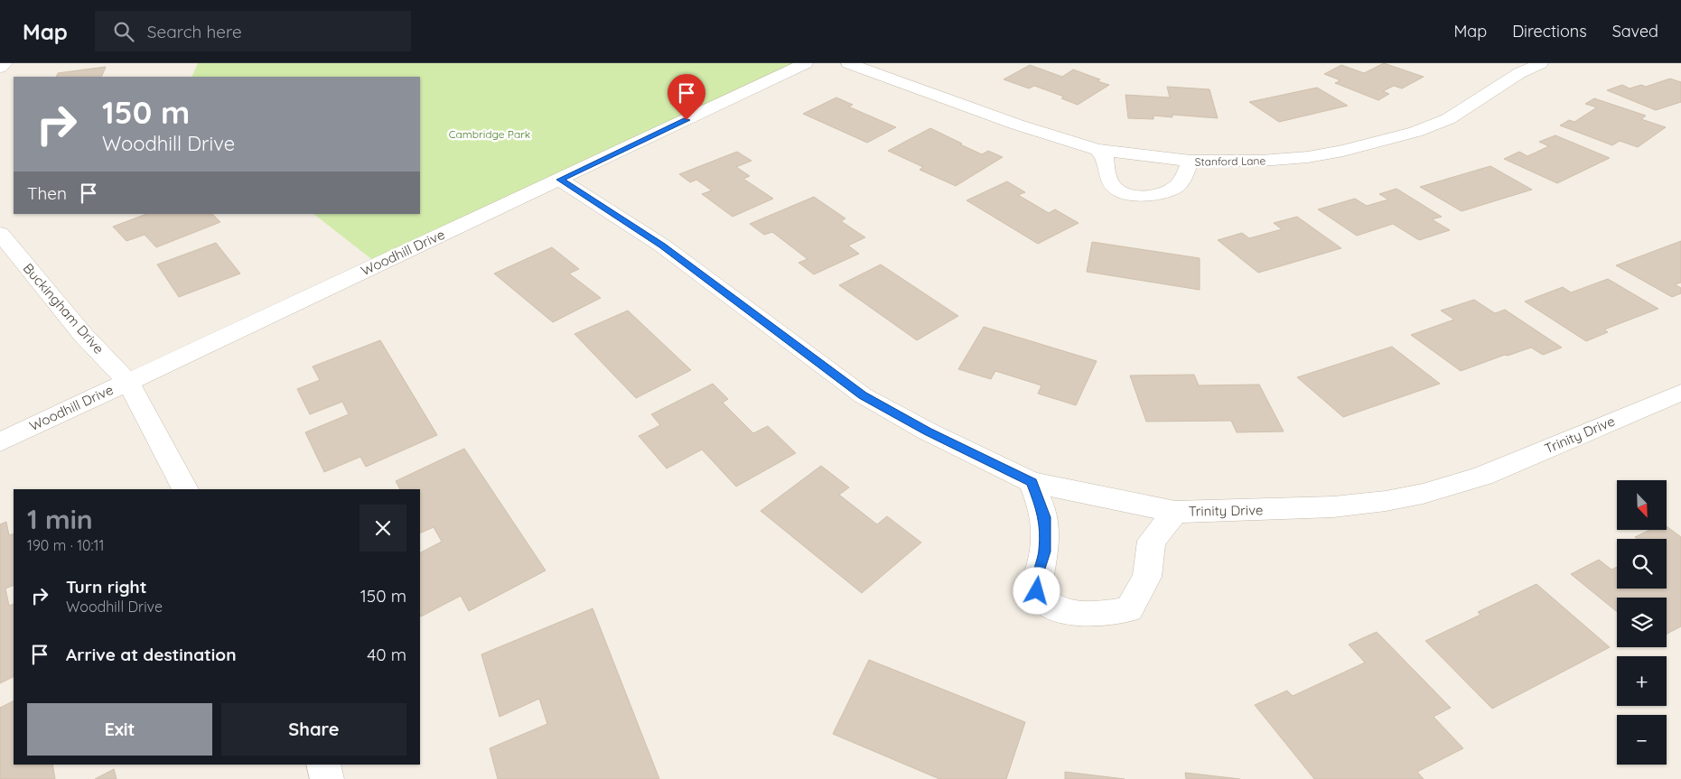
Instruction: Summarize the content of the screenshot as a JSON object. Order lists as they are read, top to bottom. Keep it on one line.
{"streets":{"street":["Stanford Lane","Woodhill Drive","Buckingham Drive","Trinity Drive"]},"crossings":[["Woodhill Drive","Buckingham Drive"]],"parks":["Cambridge Park"],"north":"bottom right","page":{"header":"Map","search":"Search here","nav":["Map","Directions","Saved"],"turn":["150 m","Woodhill Drive"],"then":"Then","map_buttons":["+","−"],"heading":["1 min","190 m · 10:11"],"list":[{"name":"Turn right","note":"Woodhill Drive","value":"150 m"},{"name":"Arrive at destination","value":"40 m"}],"buttons":["Exit","Share"]}}
